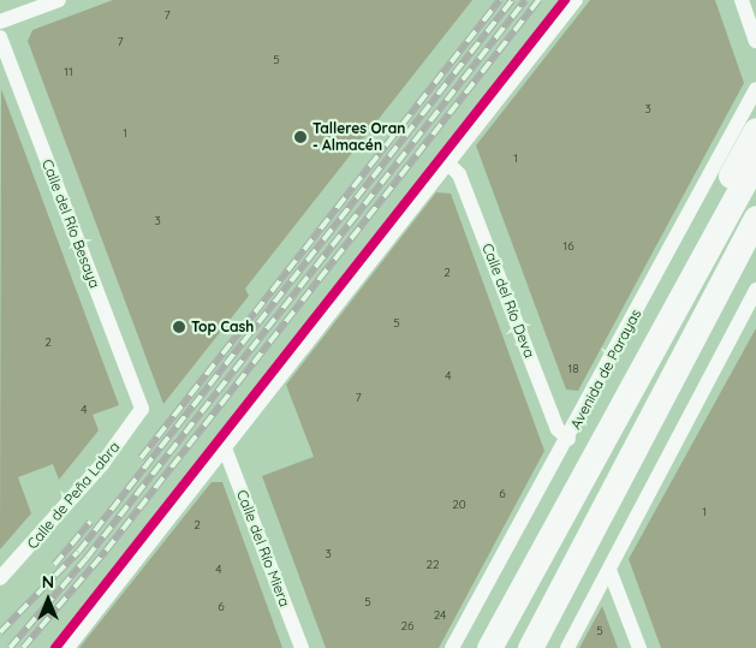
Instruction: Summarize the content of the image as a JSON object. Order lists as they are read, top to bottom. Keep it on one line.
{"streets":{"street":["Calle del Río Besaya","Calle del Río Deva","Avenida de Parayas","Calle de Peña Labra","Calle del Río Miera"]},"crossings":[["Calle del Río Besaya","Calle de Peña Labra"],["Calle del Río Deva","Avenida de Parayas"]],"places":["Talleres Oran - Almacén","Top Cash"],"house_numbers":["7","7","5","11","3","1","1","3","16","2","5","2","18","4","7","4","6","20","1","2","3","22","4","5","6","24","26","5"],"north":"top"}
